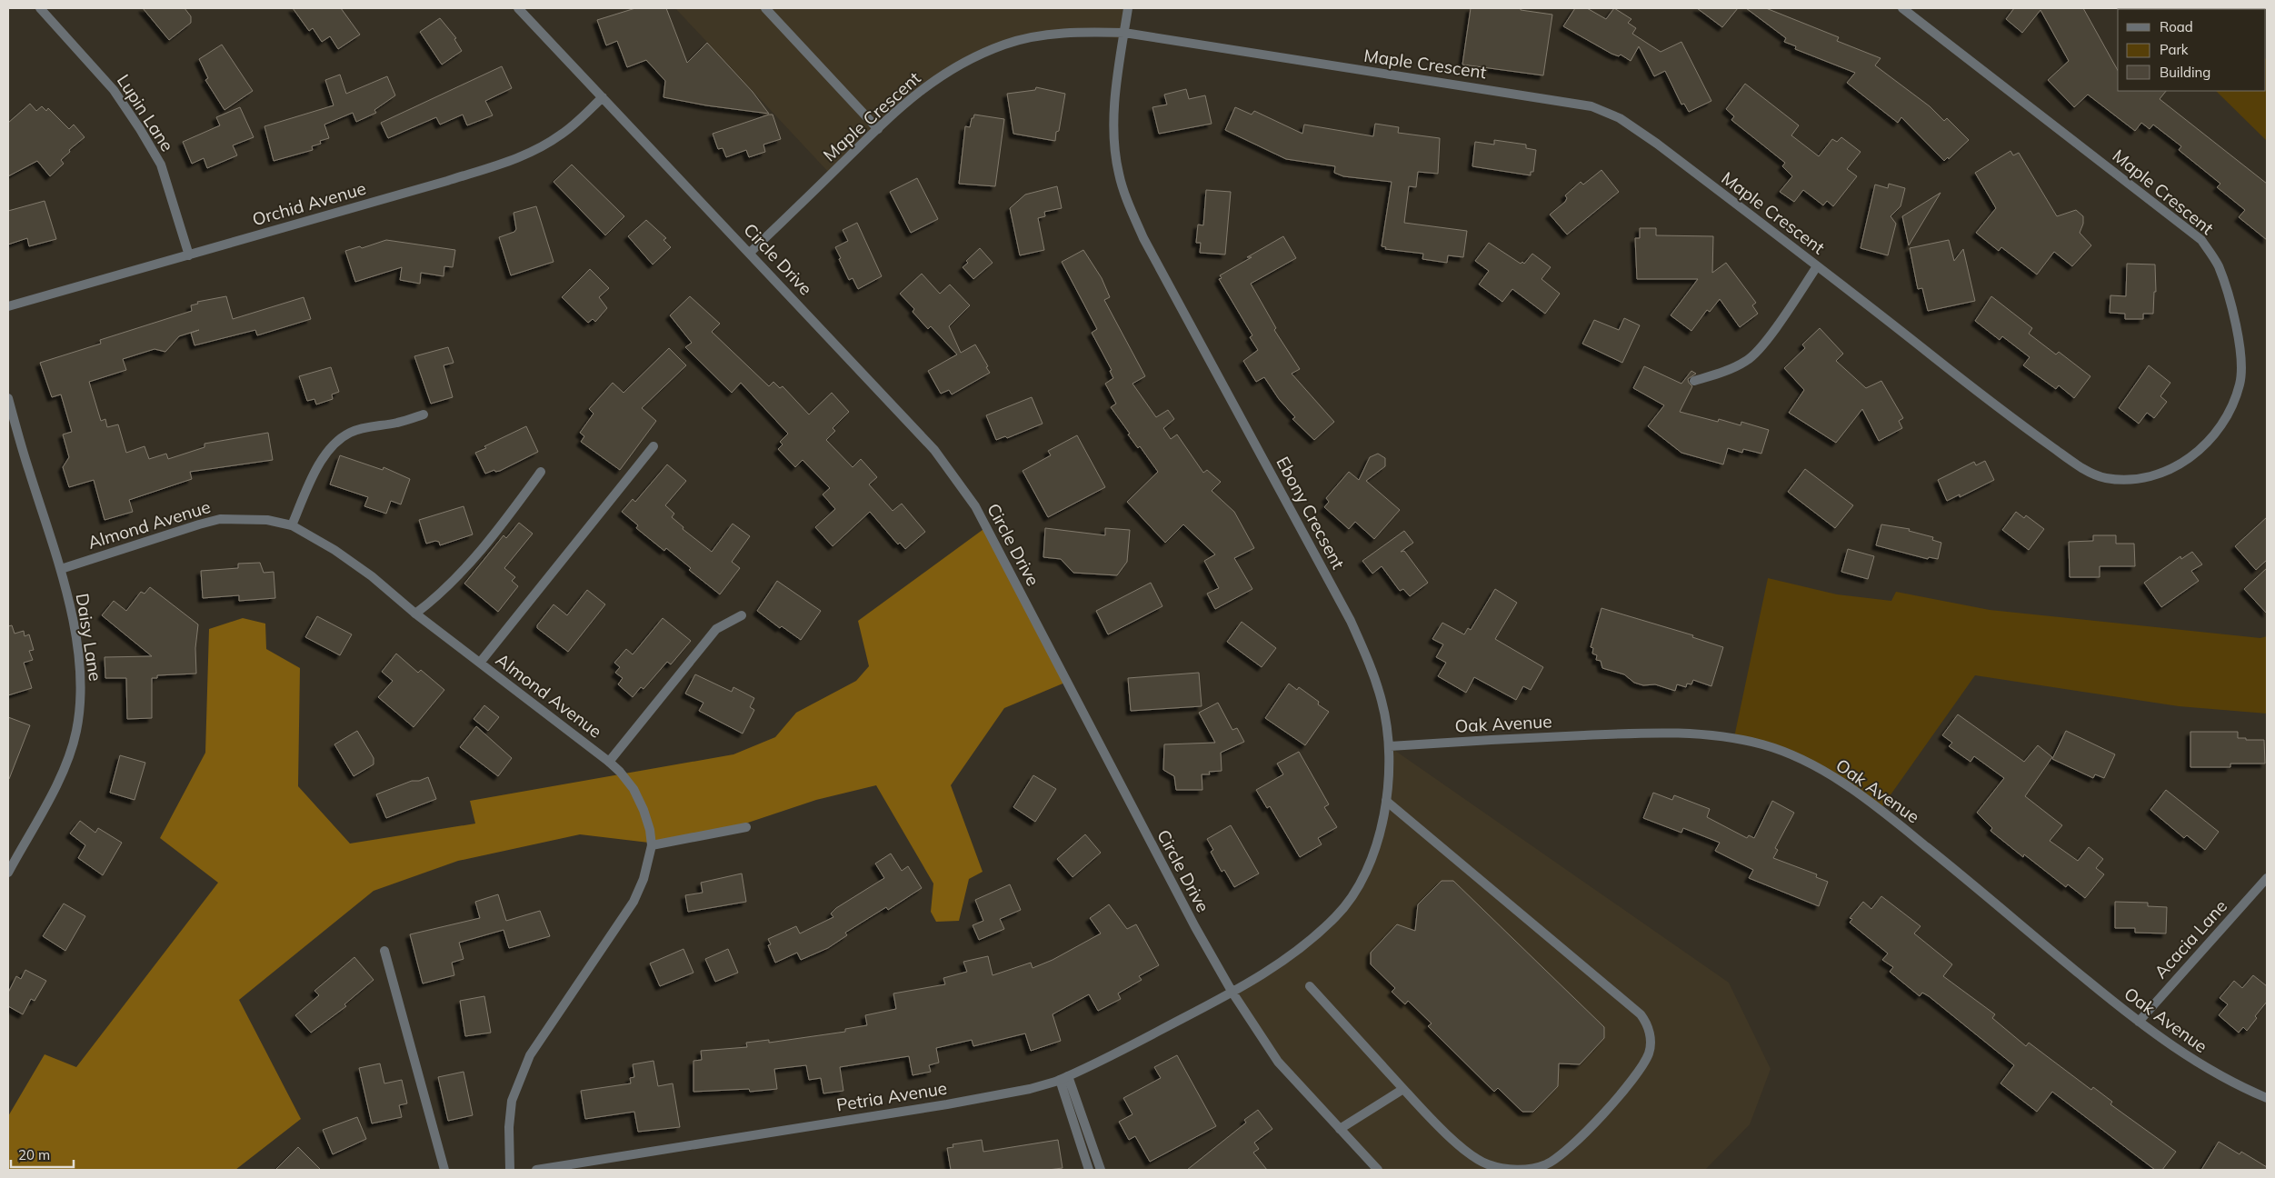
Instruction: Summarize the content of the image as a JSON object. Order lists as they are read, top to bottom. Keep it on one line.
{"streets":{"street":["Maple Crescent","Lupin Lane","Orchid Avenue","Circle Drive","Ebony Crecsent","Almond Avenue","Daisy Lane","Oak Avenue","Acacia Lane","Petria Avenue"]},"crossings":[["Maple Crescent","Circle Drive"],["Maple Crescent","Ebony Crecsent"],["Lupin Lane","Orchid Avenue"],["Orchid Avenue","Circle Drive"],["Circle Drive","Ebony Crecsent"],["Circle Drive","Petria Avenue"],["Ebony Crecsent","Oak Avenue"],["Ebony Crecsent","Petria Avenue"],["Almond Avenue","Daisy Lane"],["Oak Avenue","Acacia Lane"]],"legend":["Road","Park","Building"],"scale_bar":"20 m"}
